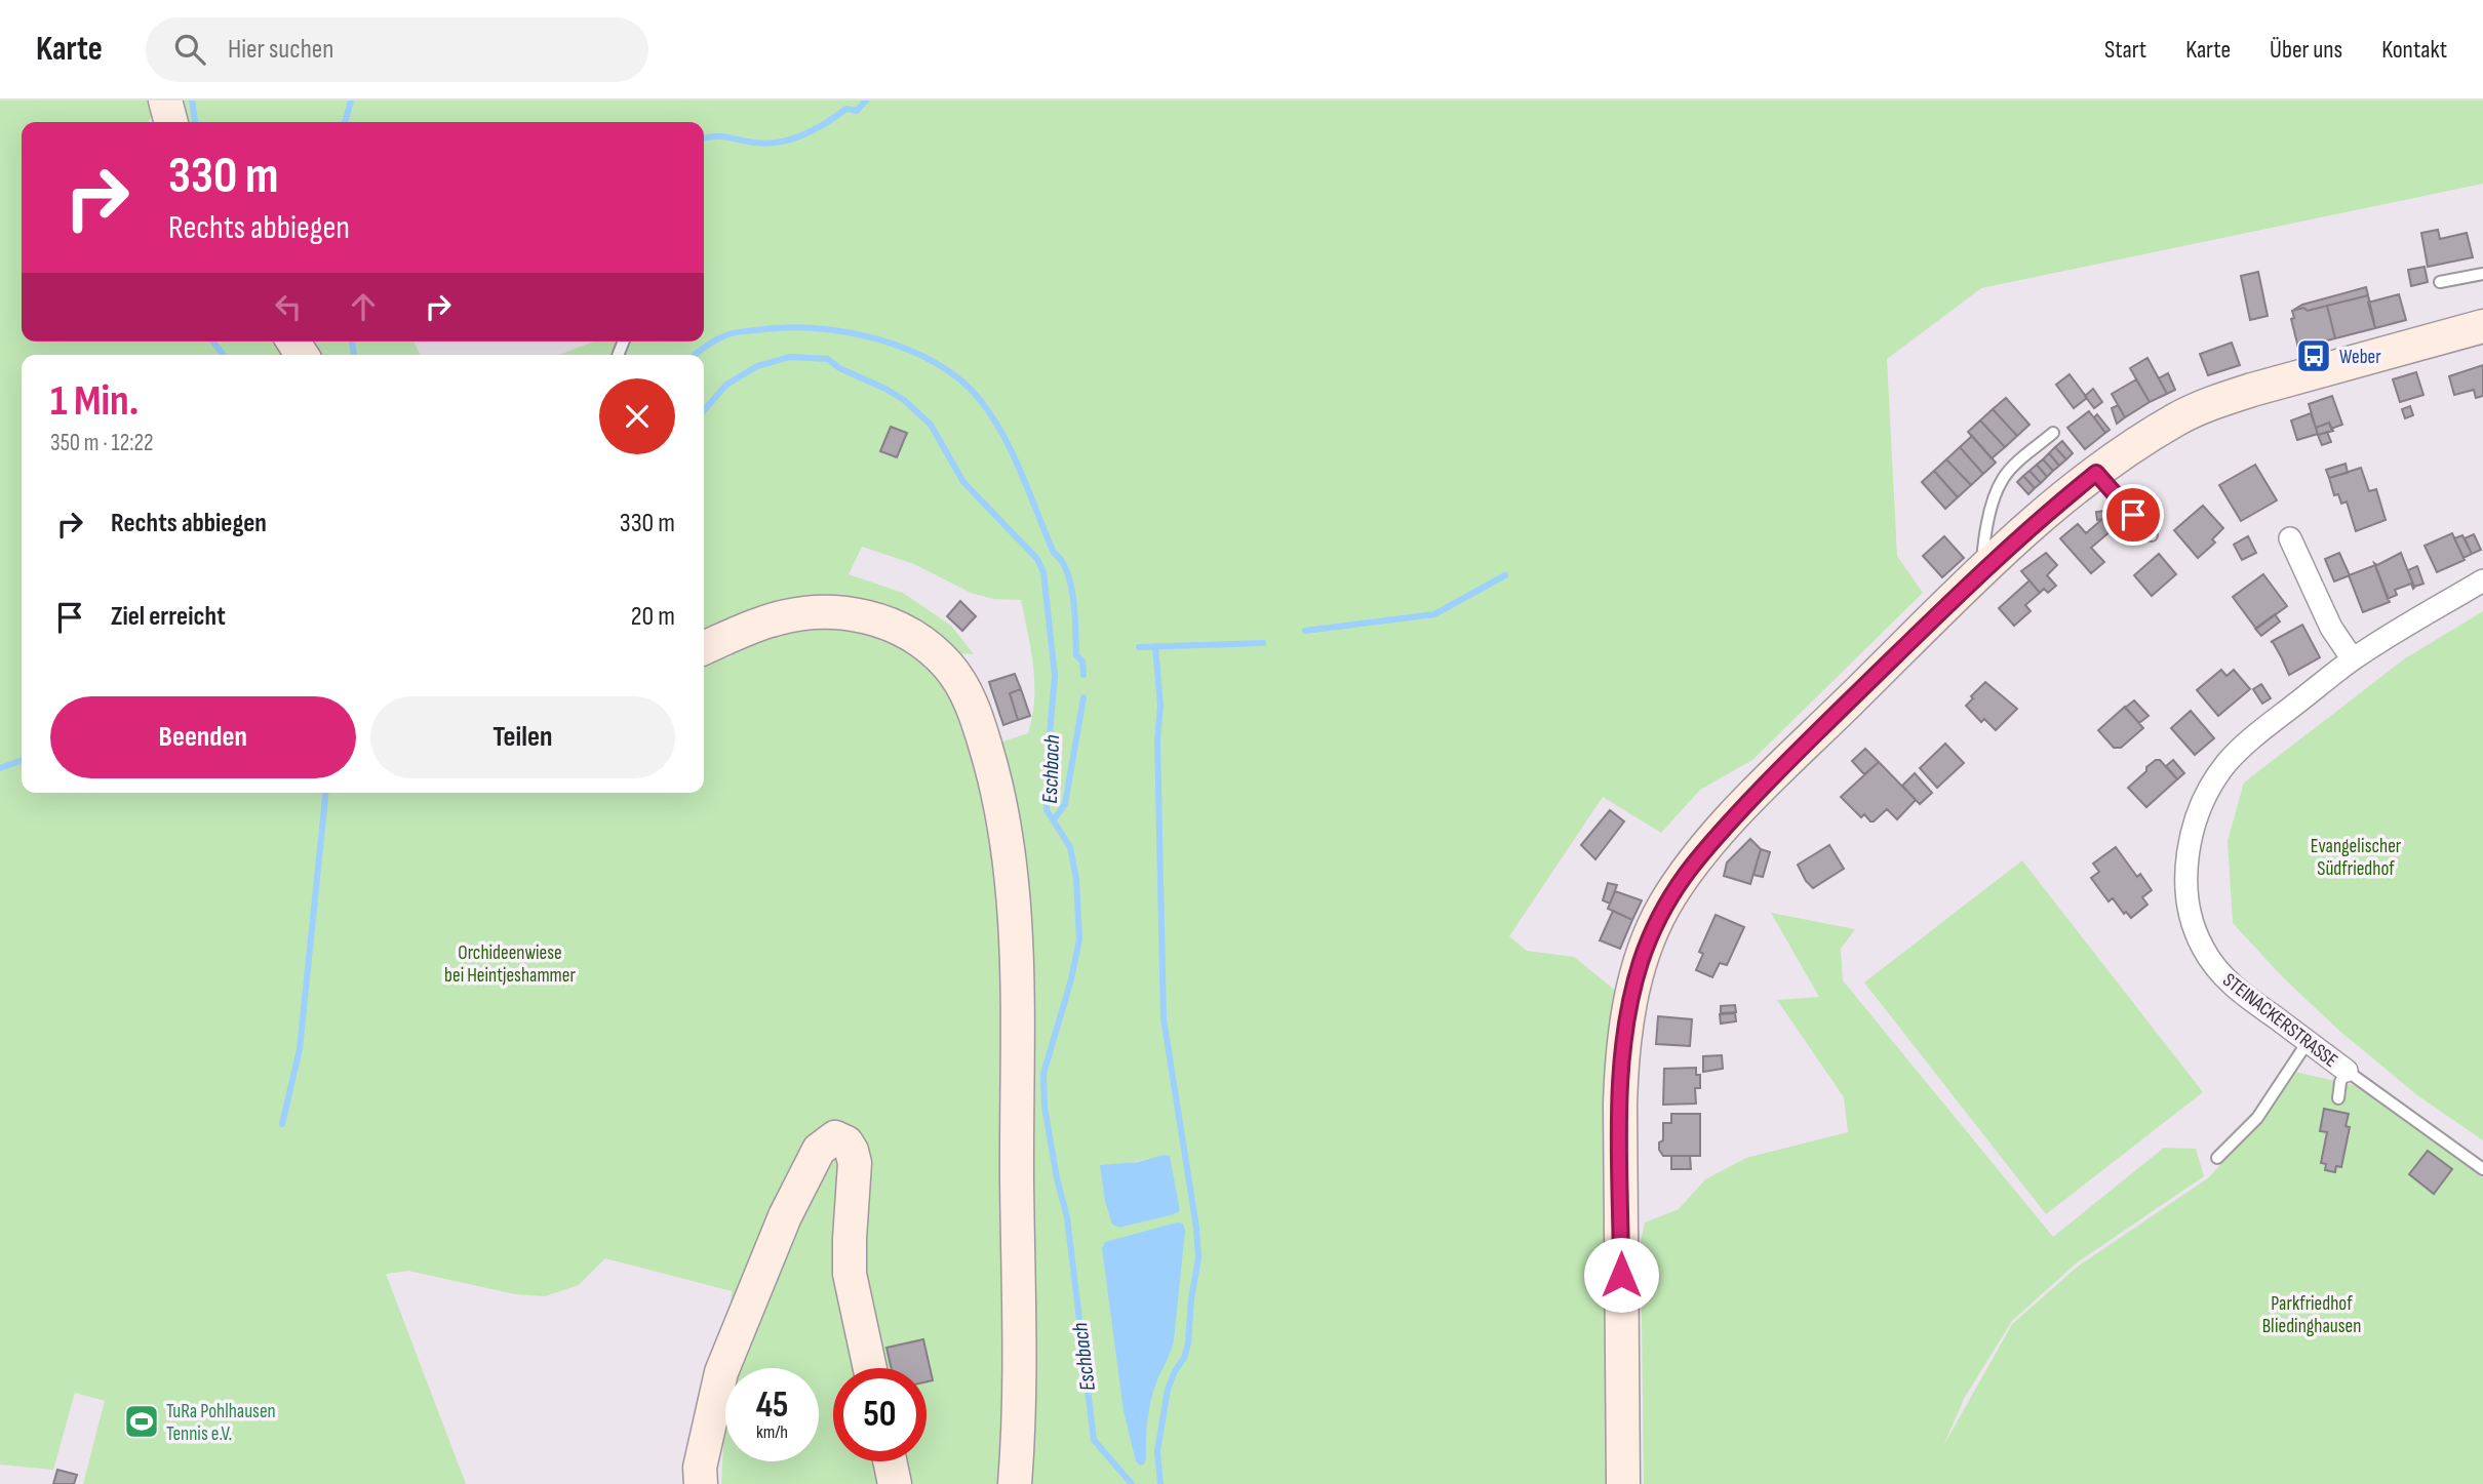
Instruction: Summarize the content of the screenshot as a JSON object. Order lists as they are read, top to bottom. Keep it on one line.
{"streets":{"street":["STEINACKERSTRASSE"]},"water":["Eschbach"],"parks":["Evangelischer Südfriedhof","Orchideenwiese bei Heintjeshammer","Parkfriedhof Bliedinghausen"],"places":{"bus stop":["Weber"],"sports":["TuRa Pohlhausen Tennis e.V."]},"page":{"header":"Karte","search":"Hier suchen","nav":["Start","Karte","Über uns","Kontakt"],"turn":["330 m","Rechts abbiegen"],"heading":["1 Min.","350 m · 12:22"],"list":[{"name":"Rechts abbiegen","value":"330 m"},{"name":"Ziel erreicht","value":"20 m"}],"buttons":["Beenden","Teilen"],"speed":"45 km/h","limit":"50"}}
